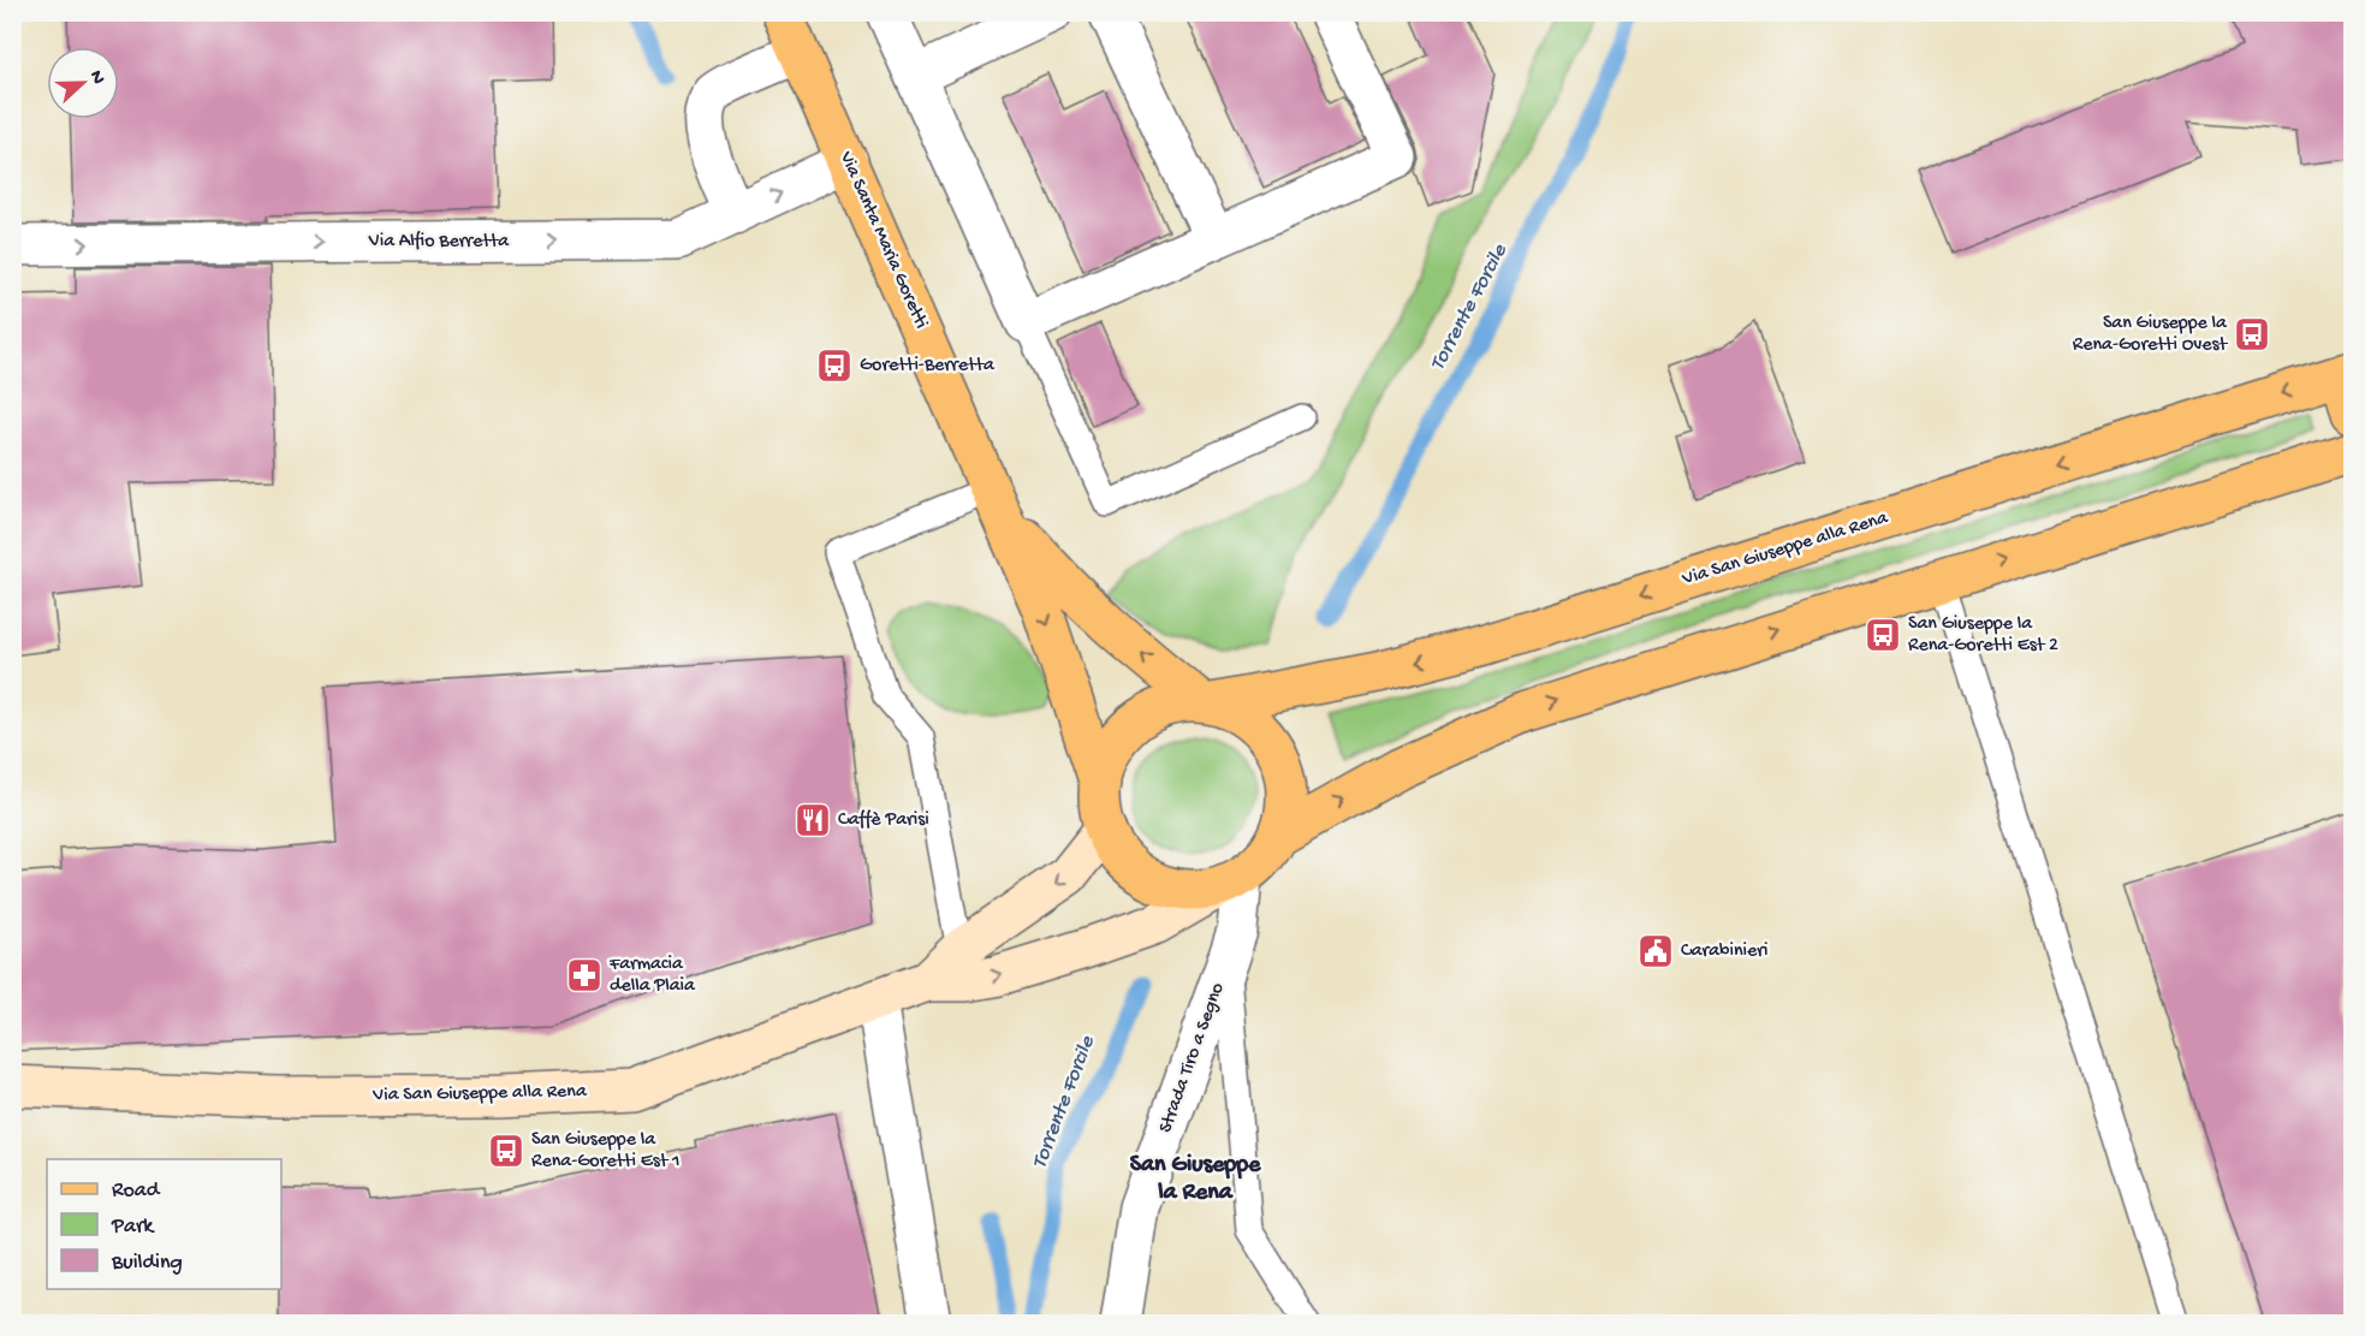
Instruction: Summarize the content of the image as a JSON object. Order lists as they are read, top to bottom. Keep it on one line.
{"streets":{"main road":["Via Santa Maria Goretti","Via San Giuseppe alla Rena"],"street":["Via Alfio Berretta","Strada Tiro a Segno"]},"crossings":[["Via Santa Maria Goretti","Via Alfio Berretta"],["Via Santa Maria Goretti","Via San Giuseppe alla Rena"],["Via Santa Maria Goretti","Strada Tiro a Segno"],["Via San Giuseppe alla Rena","Strada Tiro a Segno"]],"one_way":["Via Santa Maria Goretti","Via Alfio Berretta"],"districts":["San Giuseppe la Rena"],"water":["Torrente Forcile"],"places":{"bus stop":["San Giuseppe la Rena-Goretti Ovest","Goretti-Berretta","San Giuseppe la Rena-Goretti Est 2","San Giuseppe la Rena-Goretti Est 1"],"restaurant":["Caffè Parisi"],"public building":["Carabinieri"],"pharmacy":["Farmacia della Plaia"]},"legend":["Road","Park","Building"],"north":"right"}
